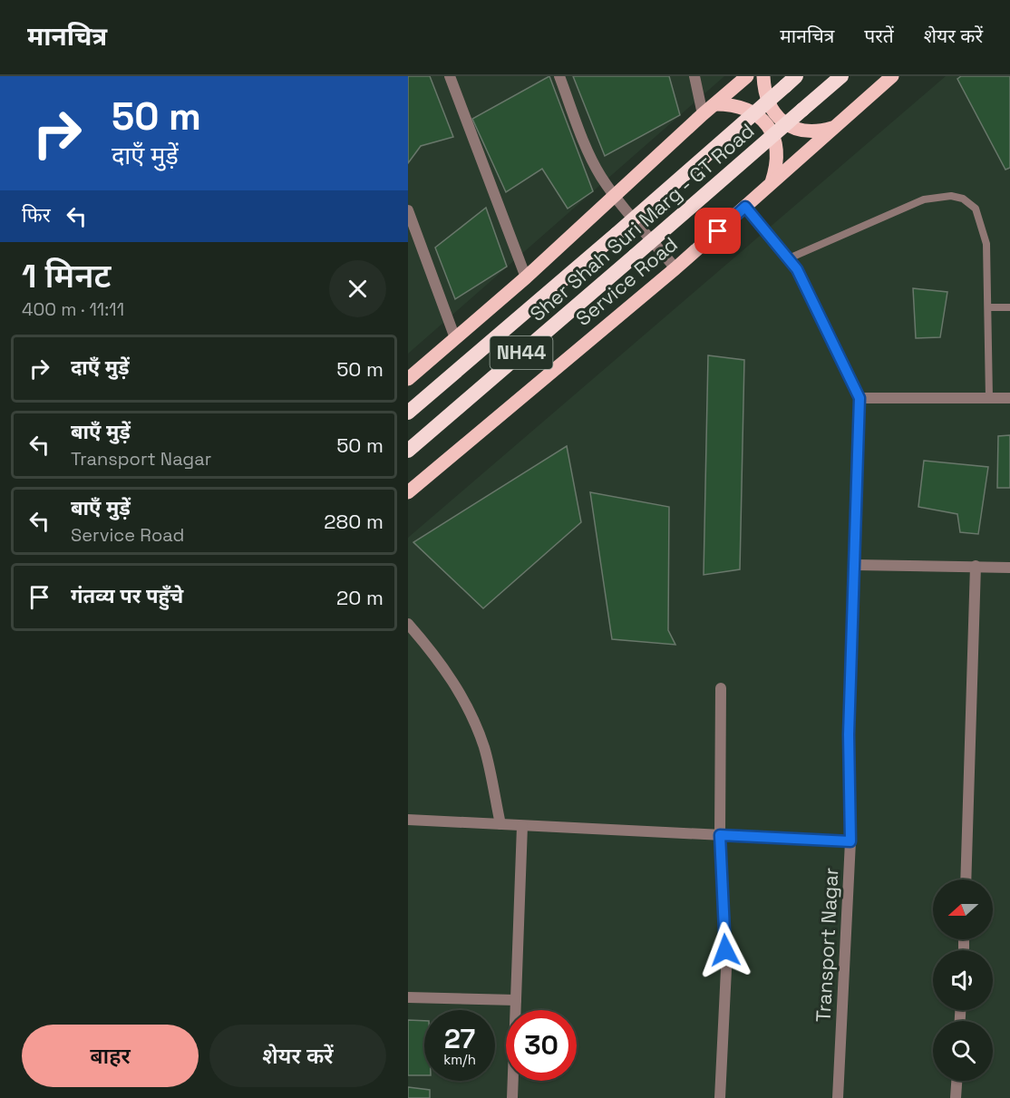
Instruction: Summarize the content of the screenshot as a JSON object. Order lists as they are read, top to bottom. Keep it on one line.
{"streets":{"highway":["Sher Shah Suri Marg - GT Road","NH44"],"main road":["Service Road"],"street":["Transport Nagar"]},"crossings":[["Service Road","Transport Nagar"]],"north":"left","page":{"header":"मानचित्र","nav":["मानचित्र","परतें","शेयर करें"],"turn":["50 m","दाएँ मुड़ें"],"then":"फिर","heading":["1 मिनट","400 m · 11:11"],"list":[{"name":"दाएँ मुड़ें","value":"50 m"},{"name":"बाएँ मुड़ें","note":"Transport Nagar","value":"50 m"},{"name":"बाएँ मुड़ें","note":"Service Road","value":"280 m"},{"name":"गंतव्य पर पहुँचे","value":"20 m"}],"speed":"27 km/h","limit":"30","buttons":["बाहर","शेयर करें"]}}
